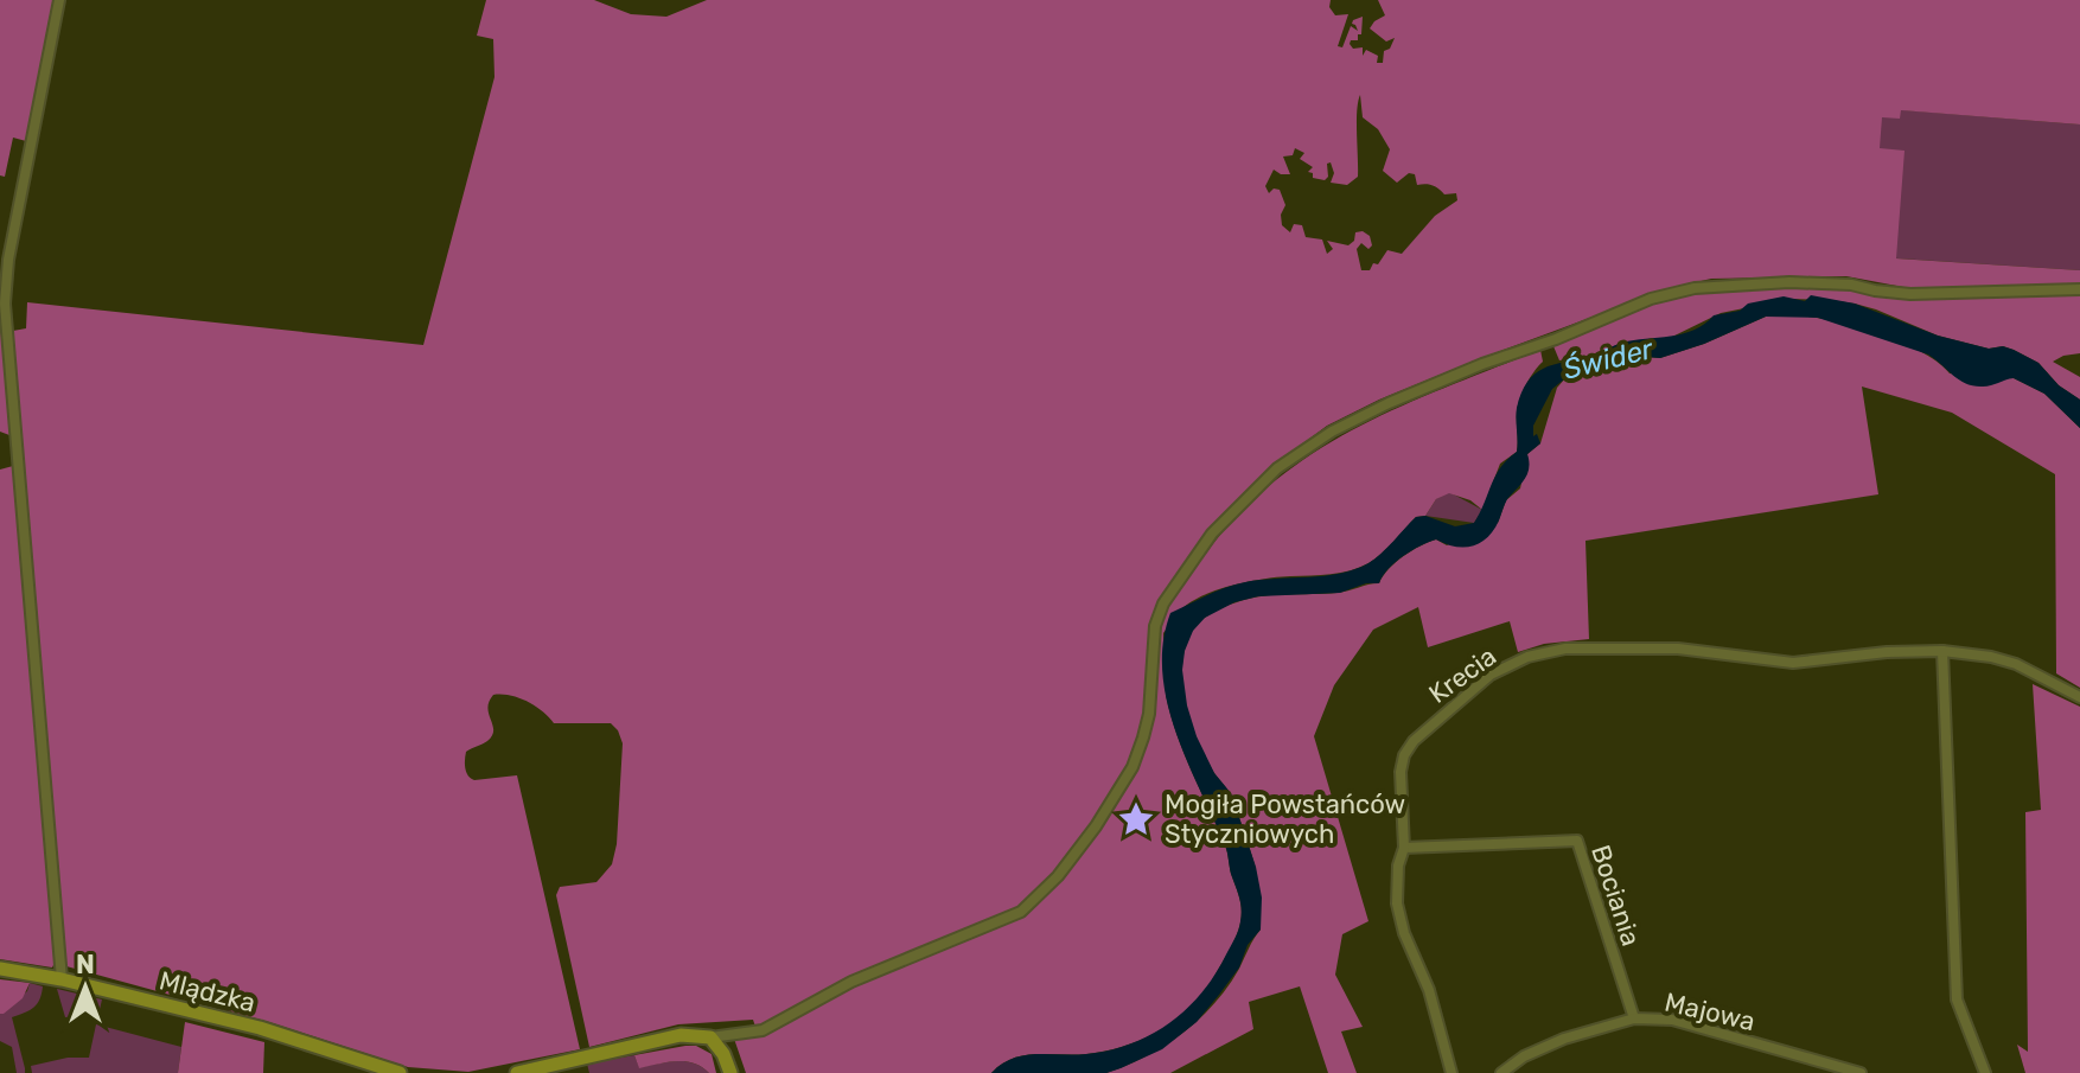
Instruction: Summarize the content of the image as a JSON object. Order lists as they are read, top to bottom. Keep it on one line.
{"streets":{"street":["Krecia","Bociania","Mlądzka","Majowa"]},"crossings":[["Krecia","Bociania"],["Bociania","Majowa"]],"water":["Świder"],"places":{"place":["Mogiła Powstańców Styczniowych"]},"north":"top"}
